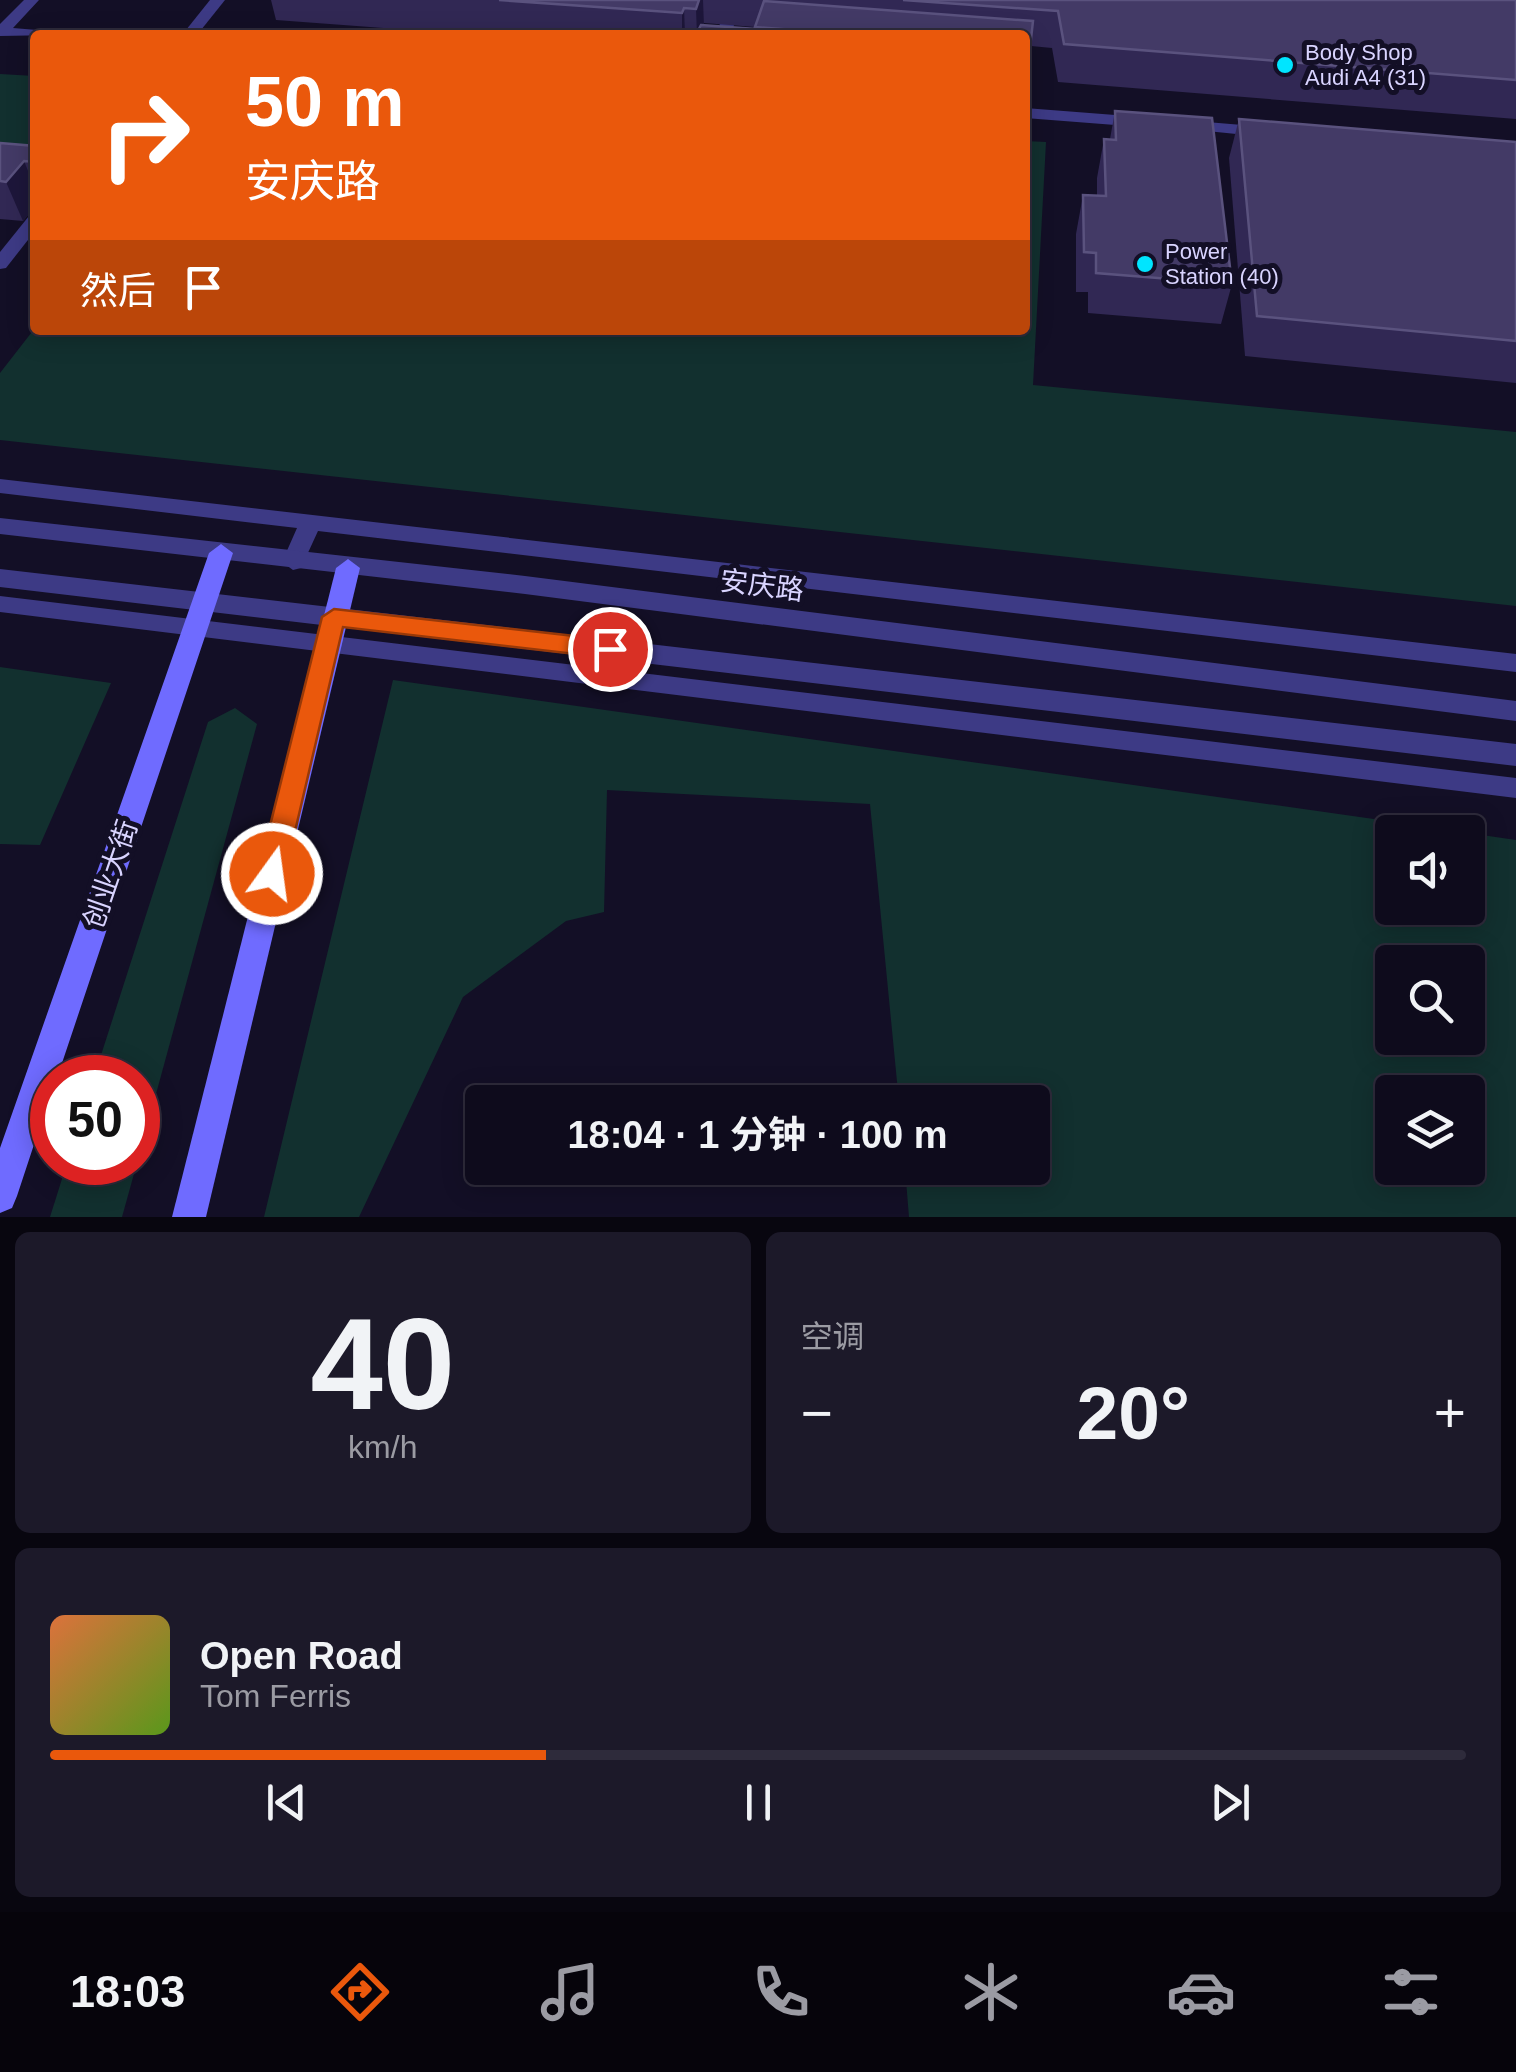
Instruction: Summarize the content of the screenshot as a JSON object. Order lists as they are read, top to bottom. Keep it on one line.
{"streets":{"main road":["创业大街"],"street":["安庆路"]},"crossings":[["安庆路","创业大街"]],"places":["Body Shop Audi A4 (31)","Power Station (40)"],"page":{"turn":["50 m","安庆路"],"then":"然后","limit":"50","trip":"18:04 · 1 分钟 · 100 m","tile":[["40","km/h"],"空调"],"heat":["−","20°","+"],"song":["Open Road","Tom Ferris"],"tabs":"18:03"}}
